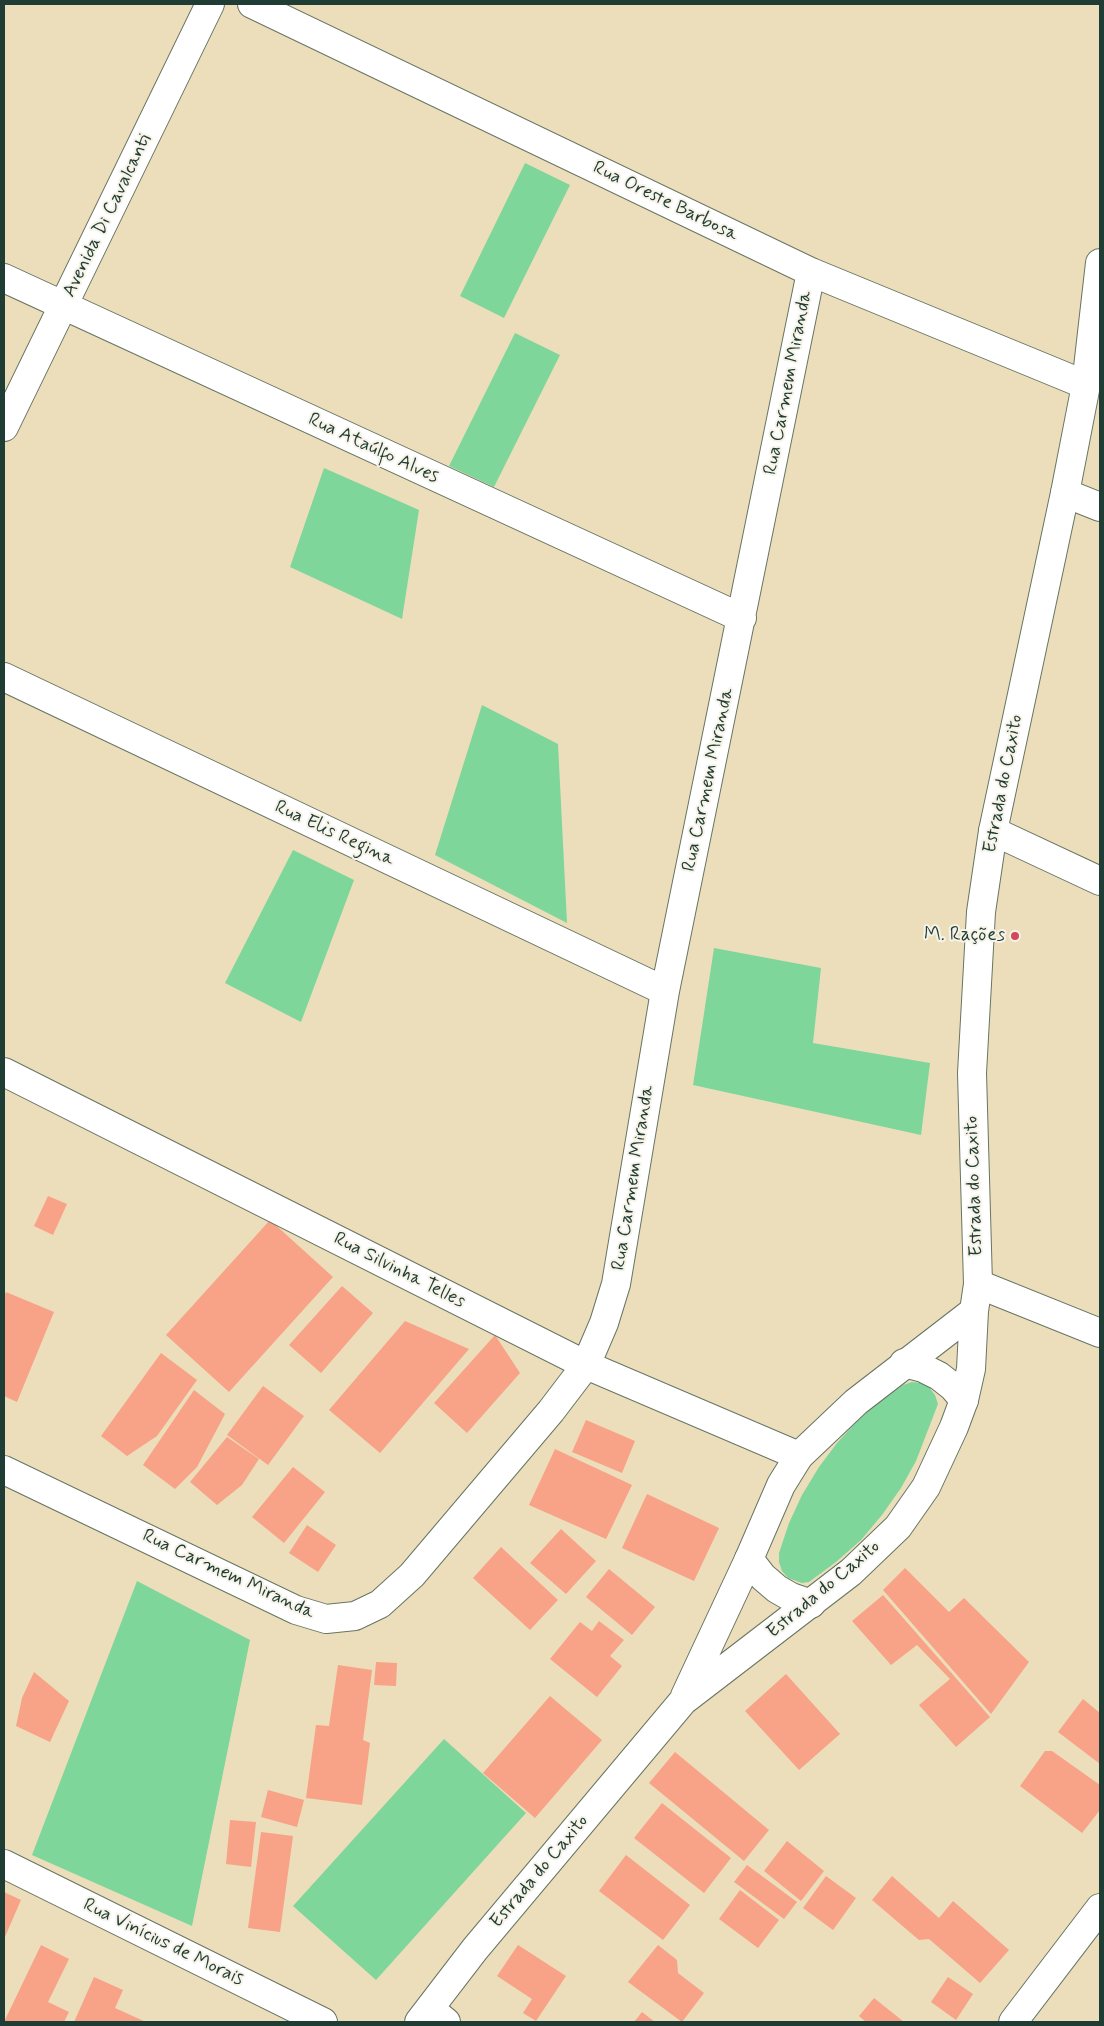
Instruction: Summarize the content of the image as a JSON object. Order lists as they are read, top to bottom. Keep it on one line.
{"streets":{"street":["Rua Oreste Barbosa","Avenida Di Cavalcanti","Rua Carmem Miranda","Rua Ataúlfo Alves","Estrada do Caxito","Rua Elis Regina","Rua Silvinha Telles","Rua Vinícius de Morais"]},"crossings":[["Rua Oreste Barbosa","Rua Carmem Miranda"],["Rua Oreste Barbosa","Estrada do Caxito"],["Avenida Di Cavalcanti","Rua Ataúlfo Alves"],["Rua Carmem Miranda","Rua Ataúlfo Alves"],["Rua Carmem Miranda","Rua Elis Regina"],["Rua Carmem Miranda","Rua Silvinha Telles"],["Estrada do Caxito","Rua Silvinha Telles"]],"places":["M. Rações"]}
